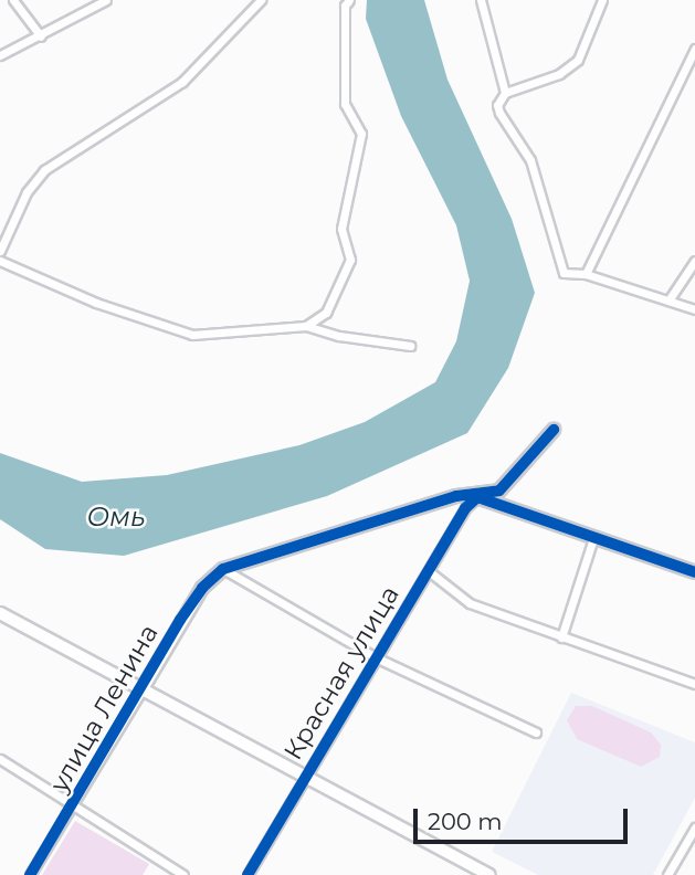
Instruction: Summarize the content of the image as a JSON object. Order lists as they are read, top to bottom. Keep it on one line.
{"streets":{"street":["Красная улица","улица Ленина"]},"water":["Омь"],"scale_bar":"200 m"}
